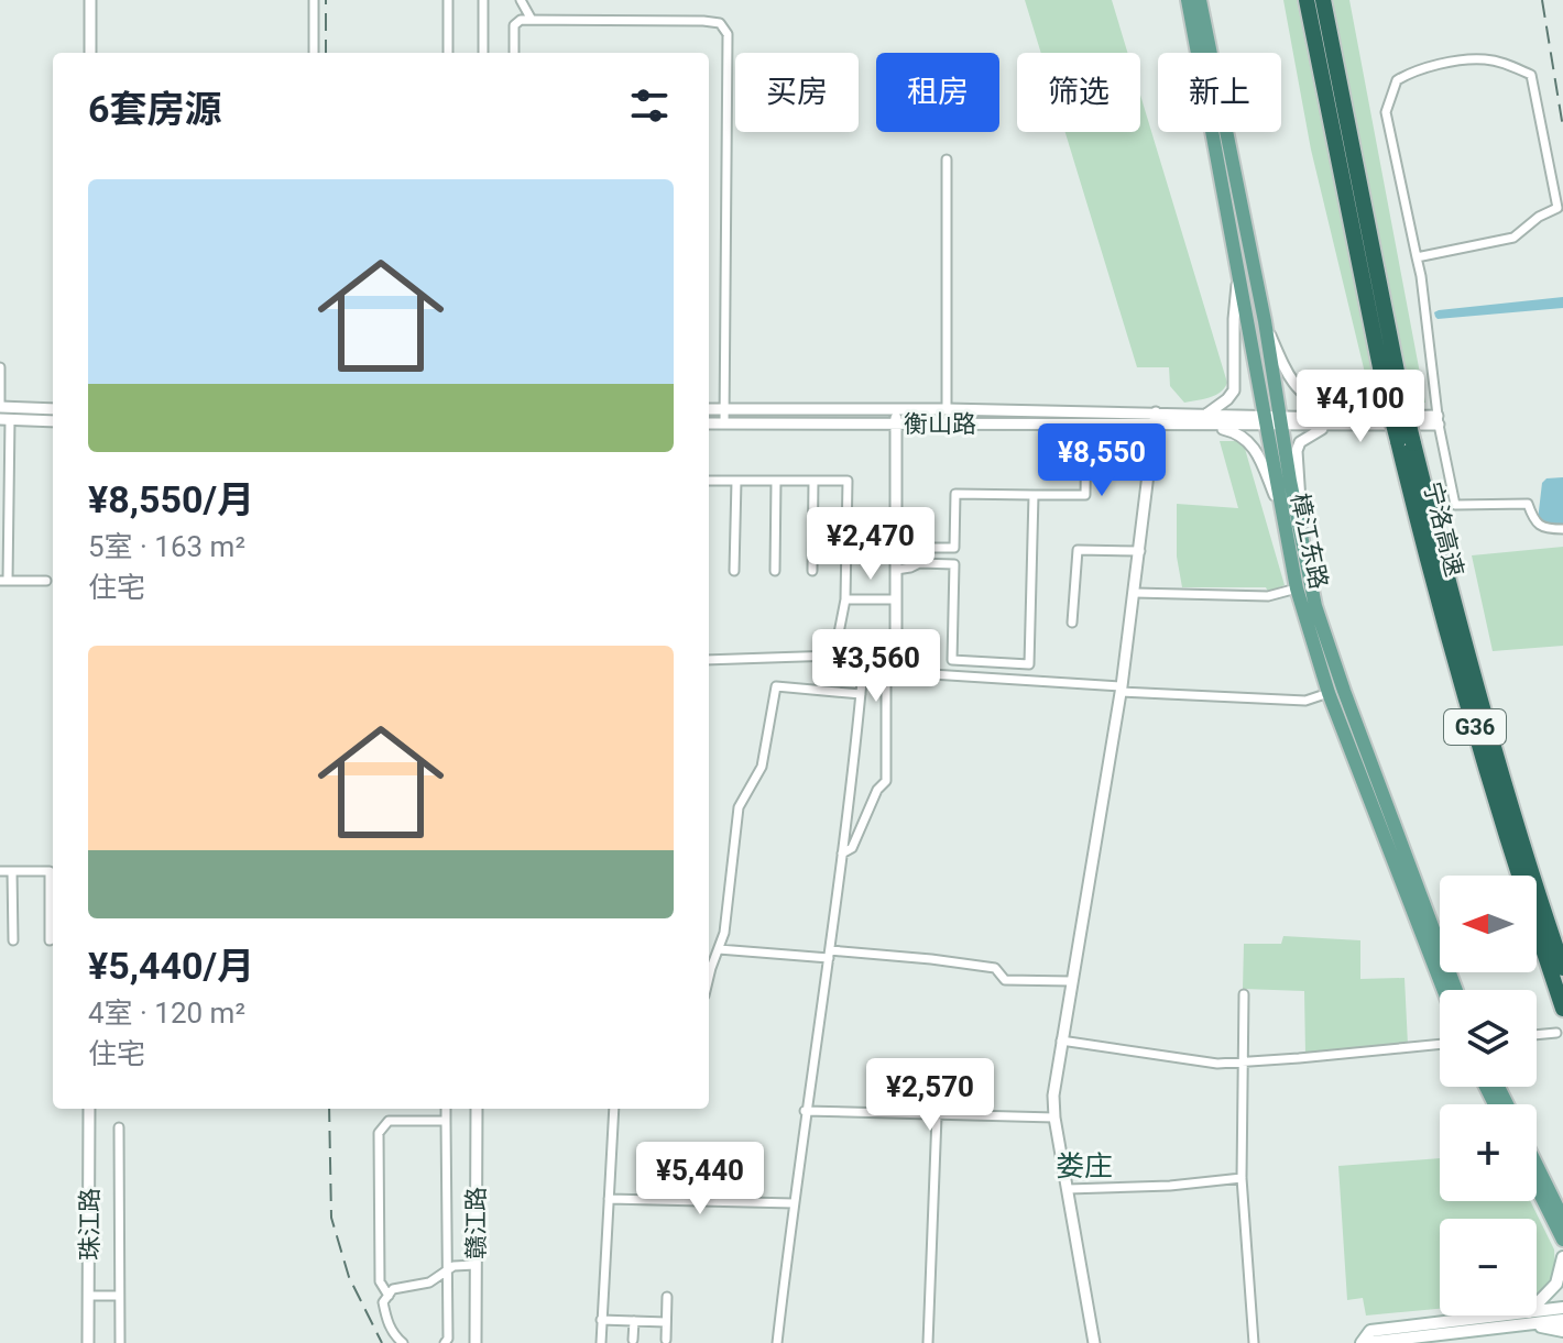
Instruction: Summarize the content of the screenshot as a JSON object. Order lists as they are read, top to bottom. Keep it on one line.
{"streets":{"highway":["宁洛高速","G36"],"main road":["樟江东路"],"street":["衡山路","赣江路","珠江路"]},"crossings":[["衡山路","樟江东路"]],"districts":["娄庄"],"north":"left","page":{"chip":["买房","租房","筛选","新上"],"heading":"6套房源","list":[{"name":"¥8,550/月","note":"5室 · 163 m² · 住宅"},{"name":"¥5,440/月","note":"4室 · 120 m² · 住宅"}],"price":["¥4,100","¥8,550","¥2,470","¥3,560","¥2,570","¥5,440"],"map_buttons":["+","−"]}}
